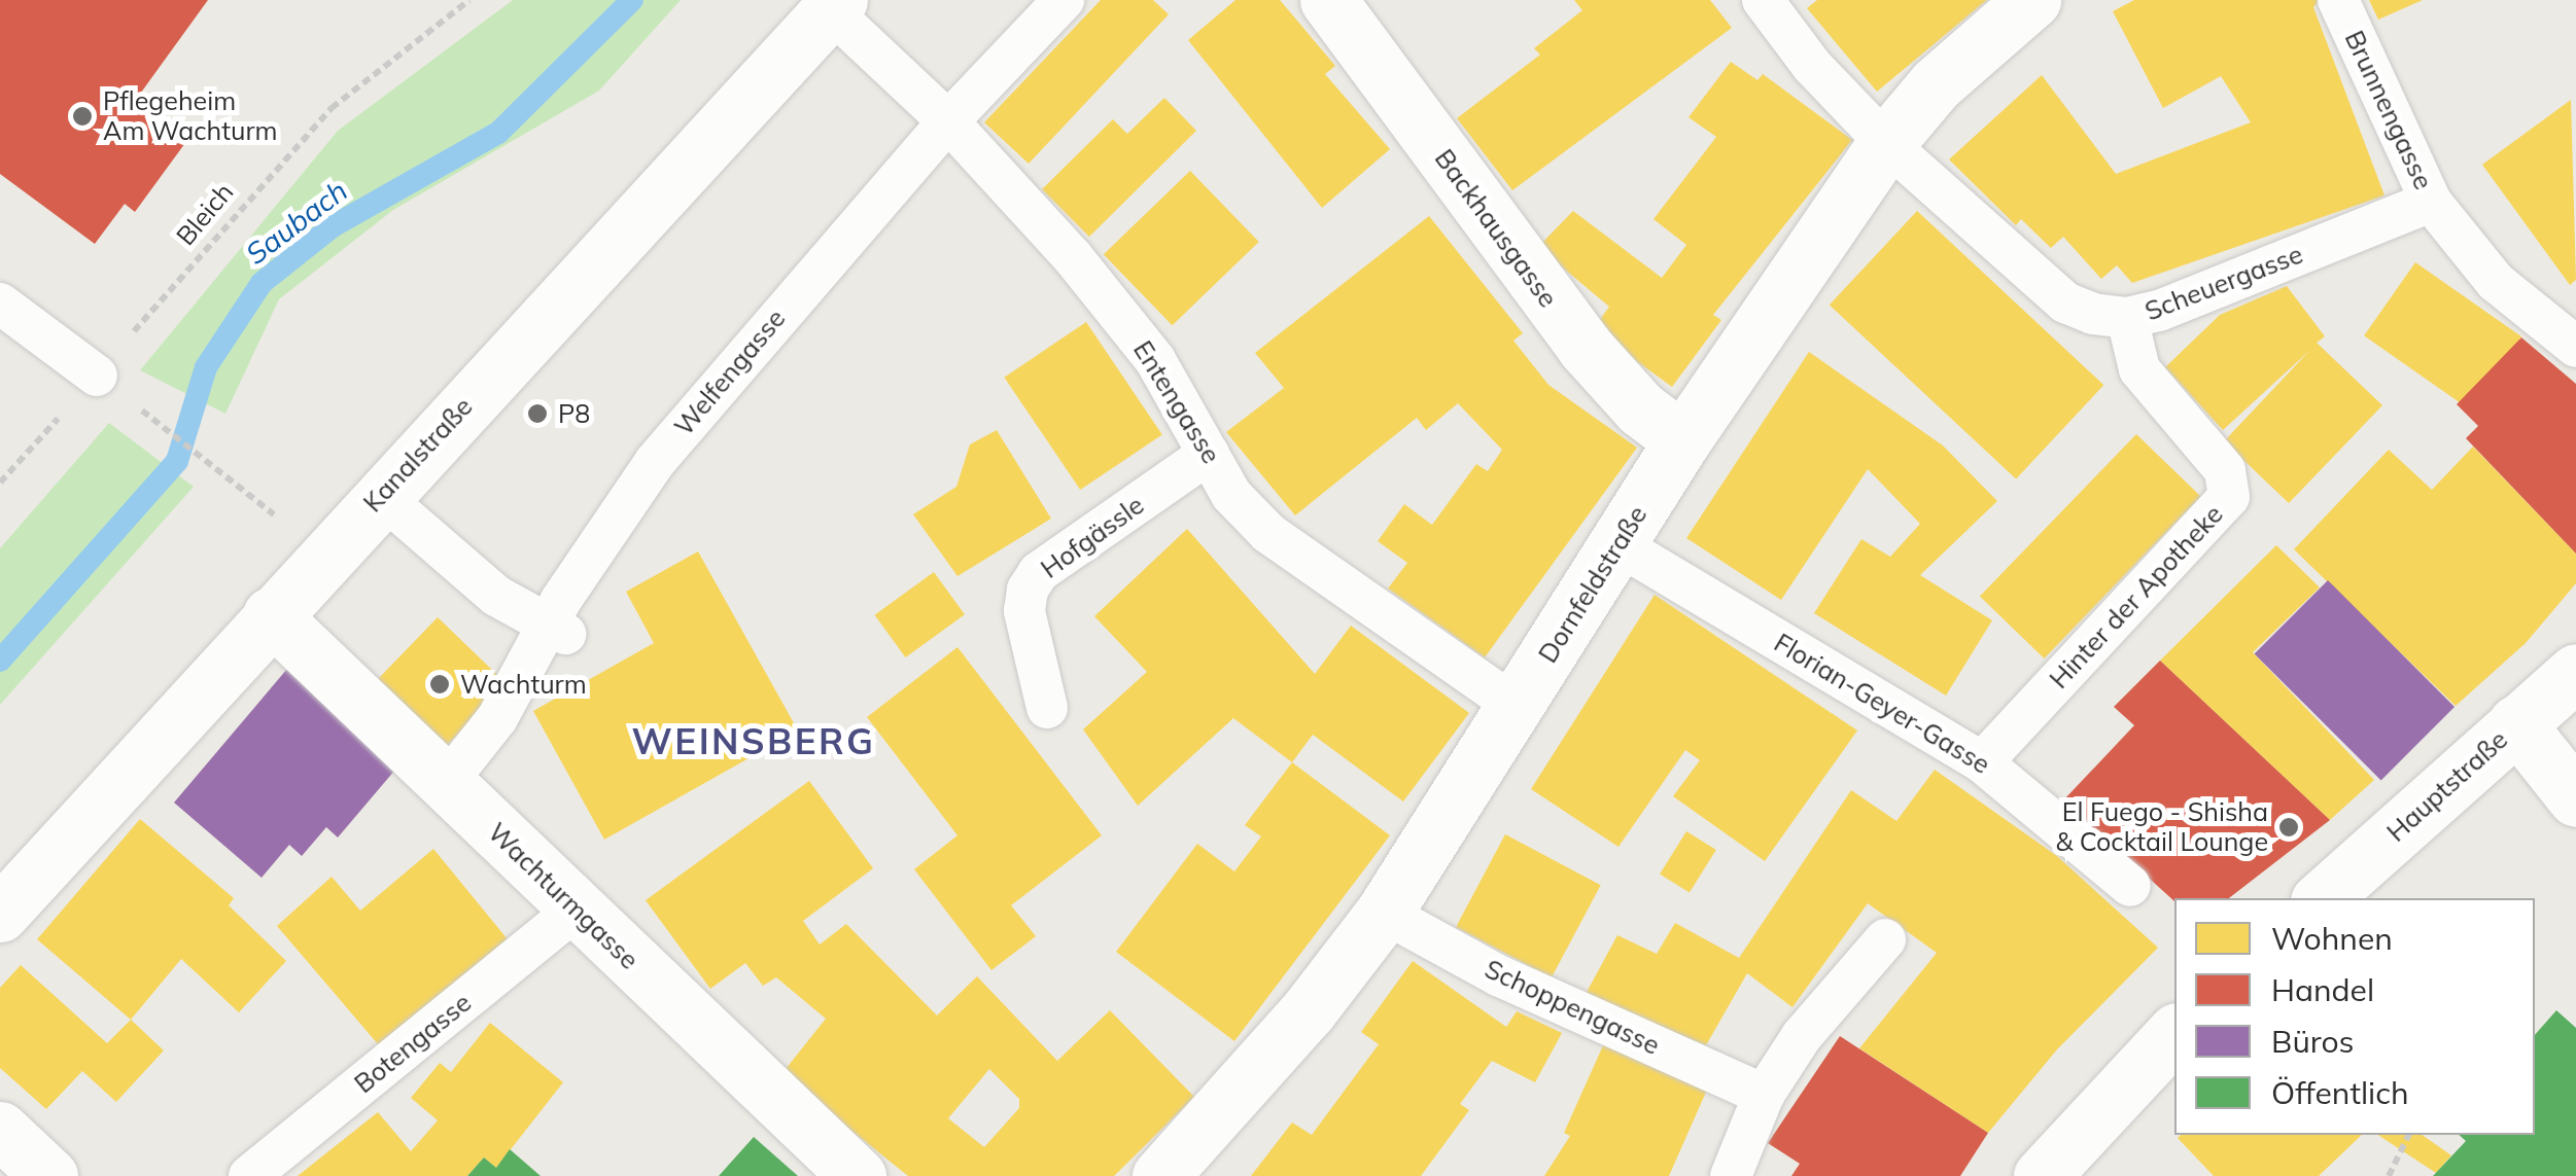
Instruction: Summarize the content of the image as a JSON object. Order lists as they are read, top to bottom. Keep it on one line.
{"streets":{"street":["Backhausgasse","Kanalstraße","Dornfeldstraße","Hauptstraße","Wachturmgasse"],"lane":["Brunnengasse","Scheuergasse","Welfengasse","Entengasse","Hofgässle","Hinter der Apotheke","Florian-Geyer-Gasse","Schoppengasse","Botengasse"],"path":["Bleich"]},"crossings":[["Brunnengasse","Scheuergasse"],["Backhausgasse","Dornfeldstraße"],["Scheuergasse","Dornfeldstraße"],["Scheuergasse","Hinter der Apotheke"],["Welfengasse","Entengasse"],["Welfengasse","Wachturmgasse"],["Entengasse","Kanalstraße"],["Entengasse","Hofgässle"],["Entengasse","Dornfeldstraße"],["Kanalstraße","Wachturmgasse"],["Dornfeldstraße","Florian-Geyer-Gasse"],["Dornfeldstraße","Schoppengasse"],["Hinter der Apotheke","Florian-Geyer-Gasse"],["Wachturmgasse","Botengasse"]],"districts":["WEINSBERG"],"water":["Saubach"],"places":["Pflegeheim Am Wachturm","P8","Wachturm","El Fuego - Shisha & Cocktail Lounge"],"legend":["Wohnen","Handel","Büros","Öffentlich"]}
